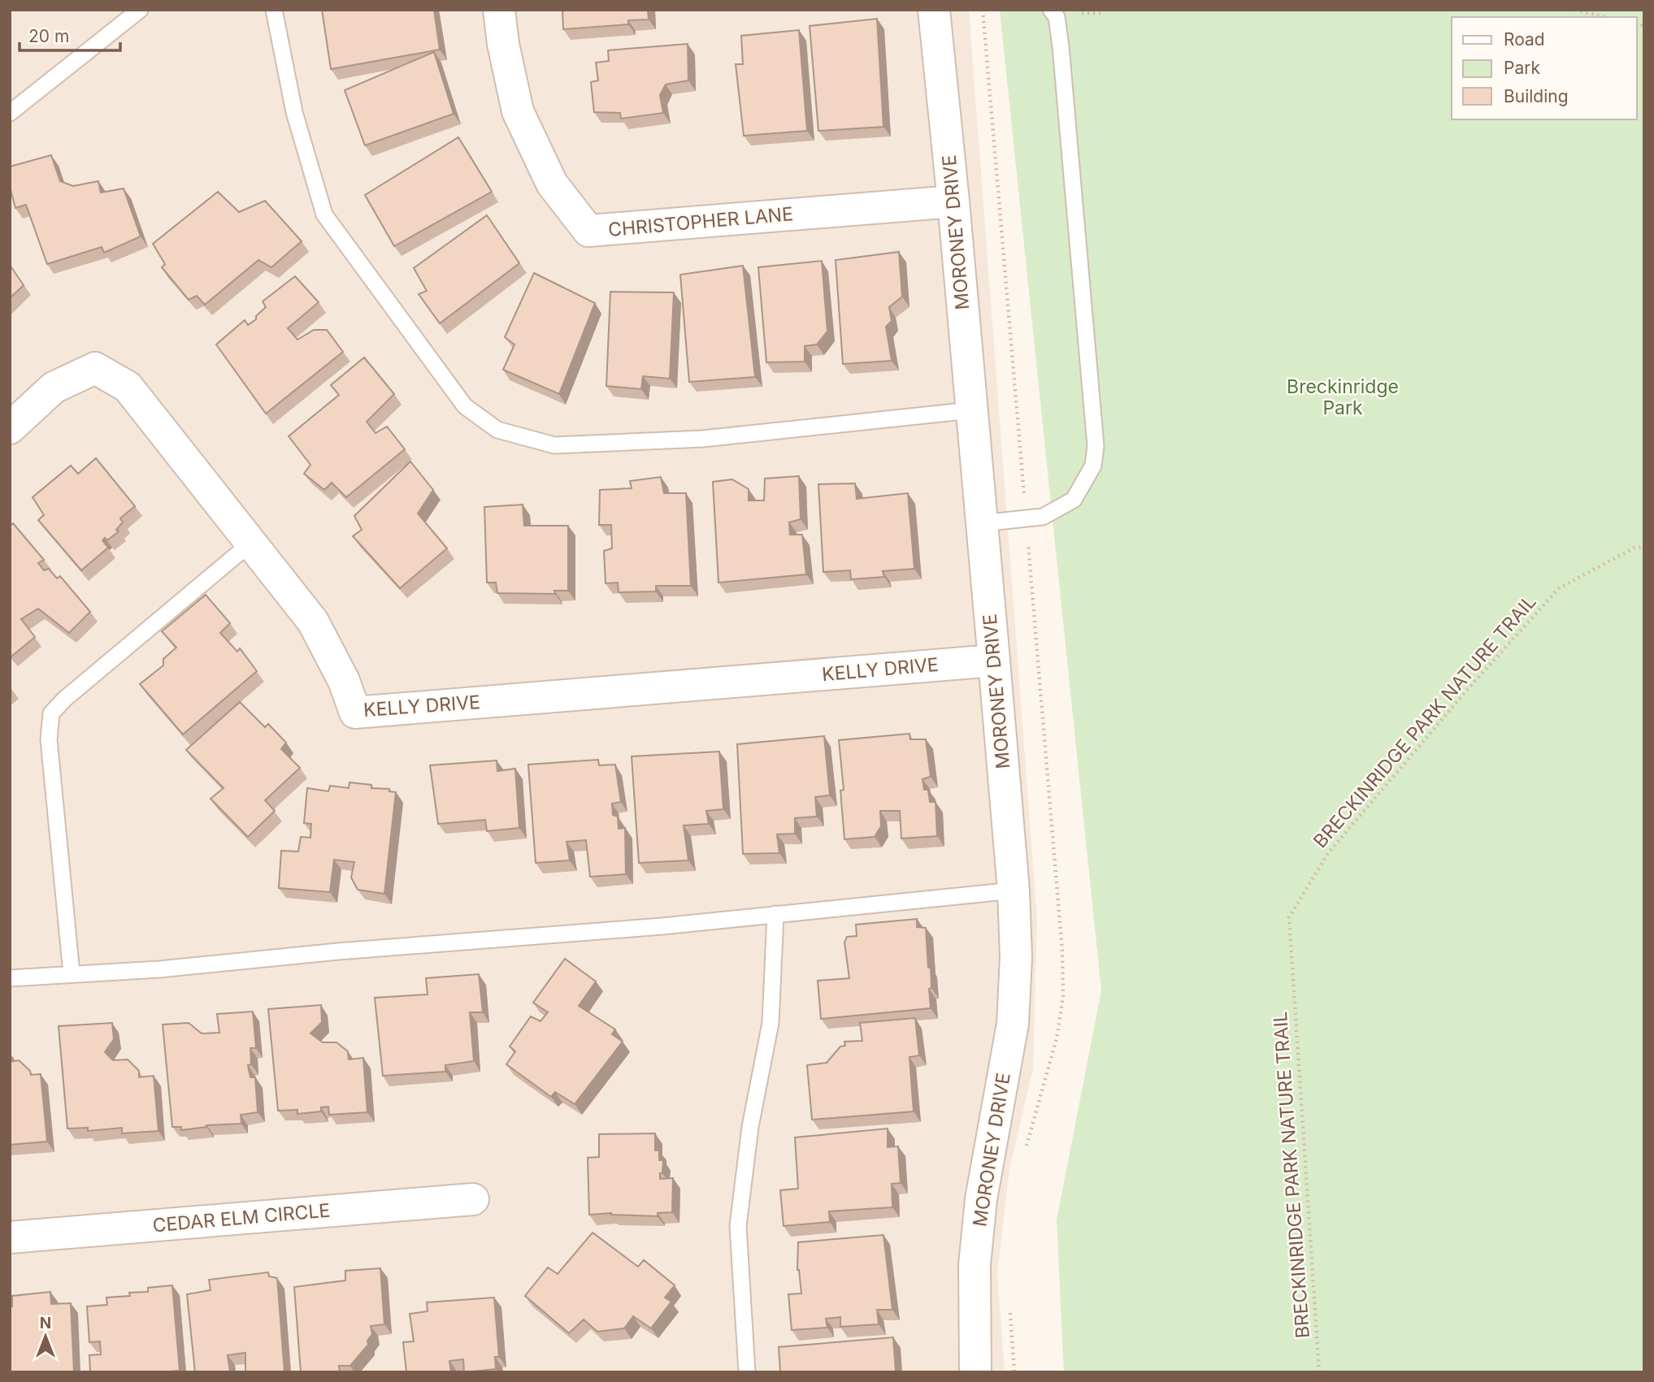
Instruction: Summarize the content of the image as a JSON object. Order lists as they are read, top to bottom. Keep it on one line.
{"streets":{"street":["CHRISTOPHER LANE","MORONEY DRIVE","KELLY DRIVE","CEDAR ELM CIRCLE"],"path":["BRECKINRIDGE PARK NATURE TRAIL"]},"crossings":[["CHRISTOPHER LANE","MORONEY DRIVE"],["MORONEY DRIVE","KELLY DRIVE"]],"parks":["Breckinridge Park"],"legend":["Road","Park","Building"],"scale_bar":"20 m","north":"top"}
